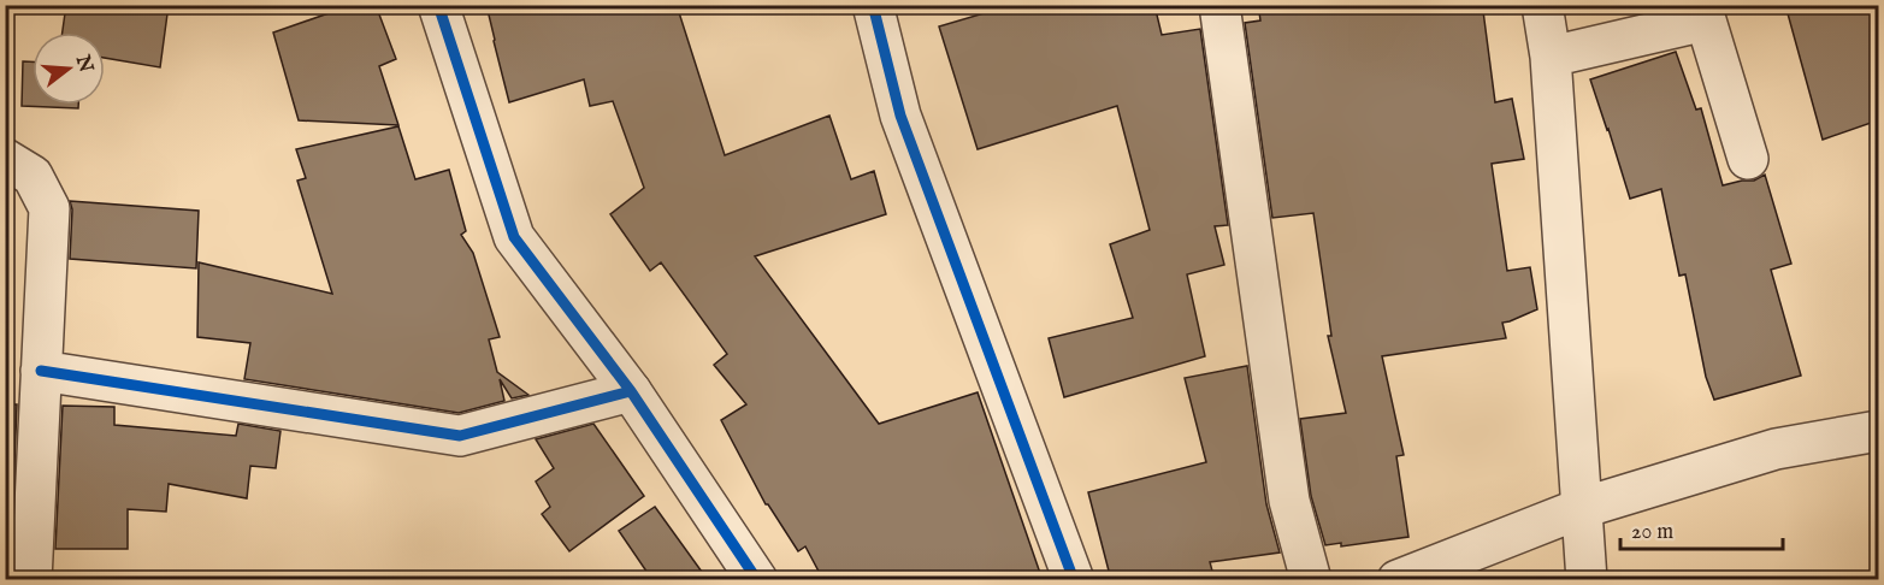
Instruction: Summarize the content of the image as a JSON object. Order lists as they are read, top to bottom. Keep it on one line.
{"scale_bar":"20 m","north":"right"}
